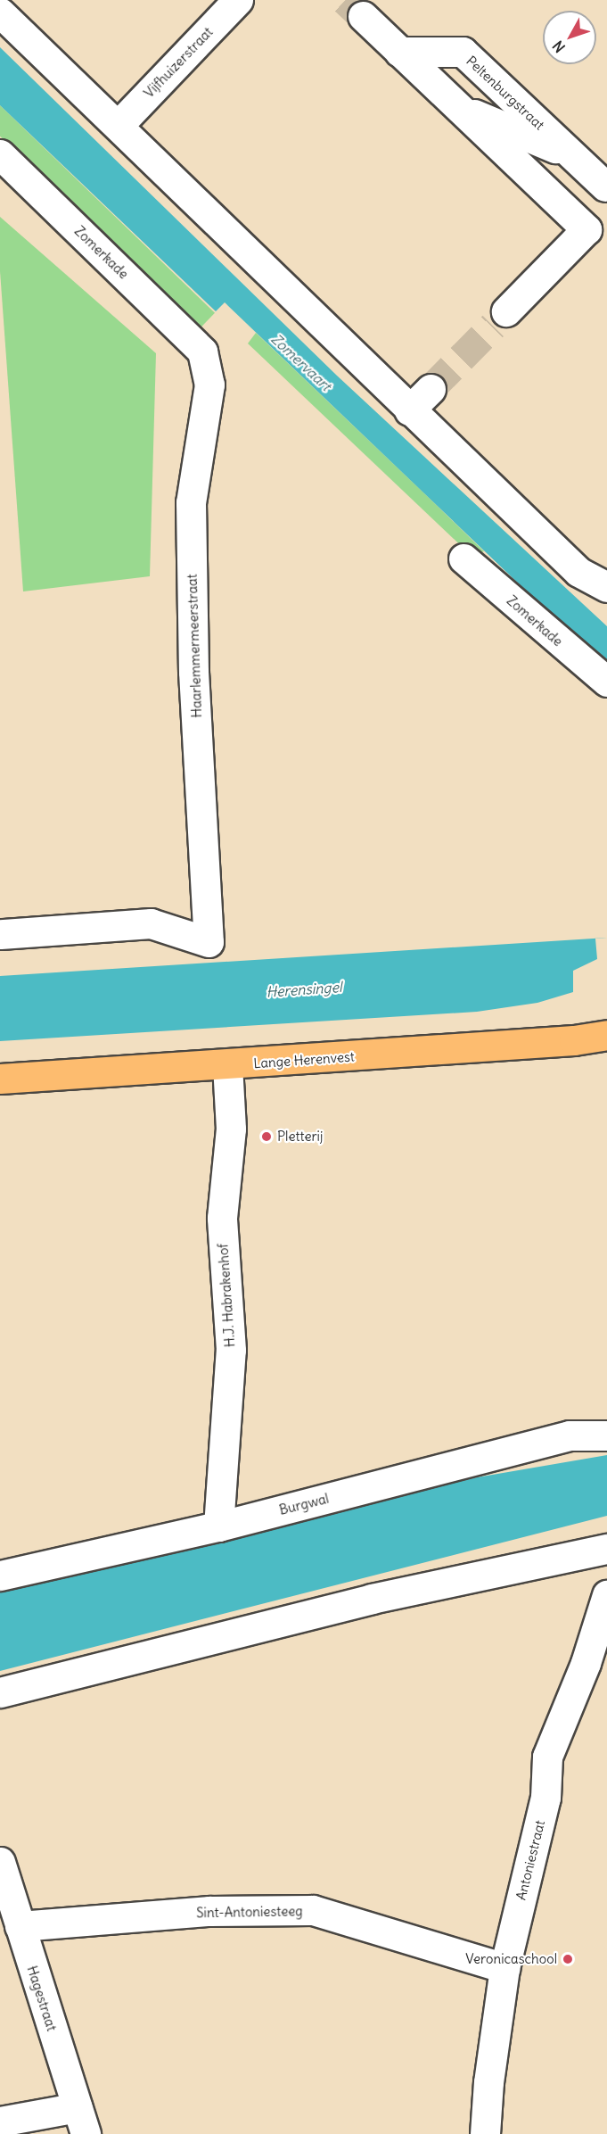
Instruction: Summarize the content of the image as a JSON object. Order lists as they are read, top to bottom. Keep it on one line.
{"streets":{"main road":["Lange Herenvest"],"street":["Vijfhuizerstraat","Peltenburgstraat","Zomerkade","Haarlemmermeerstraat","H.J. Habrakenhof","Burgwal","Antoniestraat","Sint-Antoniesteeg","Hagestraat"]},"crossings":[["Zomerkade","Haarlemmermeerstraat"],["Lange Herenvest","H.J. Habrakenhof"],["H.J. Habrakenhof","Burgwal"],["Antoniestraat","Sint-Antoniesteeg"],["Sint-Antoniesteeg","Hagestraat"]],"water":["Zomervaart","Herensingel"],"places":["Pletterij","Veronicaschool"],"north":"bottom left"}
